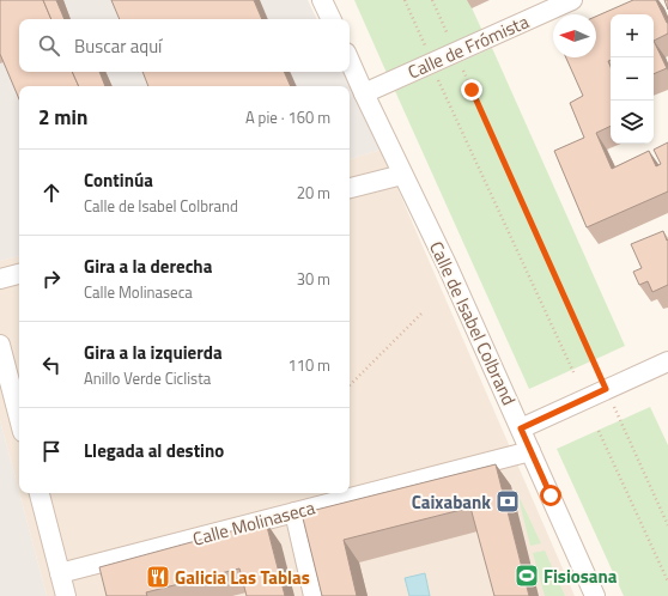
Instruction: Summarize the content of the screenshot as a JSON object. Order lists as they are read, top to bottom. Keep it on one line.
{"streets":{"street":["Calle de Frómista","Calle de Isabel Colbrand","Calle Molinaseca"]},"crossings":[["Calle de Frómista","Calle de Isabel Colbrand"],["Calle de Isabel Colbrand","Calle Molinaseca"]],"places":{"bank":["Caixabank"],"sports":["Fisiosana"],"restaurant":["Galicia Las Tablas"]},"north":"left","page":{"map_buttons":["+","−"],"search":"Buscar aquí","heading":["2 min","A pie · 160 m"],"list":[["Continúa","Calle de Isabel Colbrand","20 m"],["Gira a la derecha","Calle Molinaseca","30 m"],["Gira a la izquierda","Anillo Verde Ciclista","110 m"],"Llegada al destino"]}}
